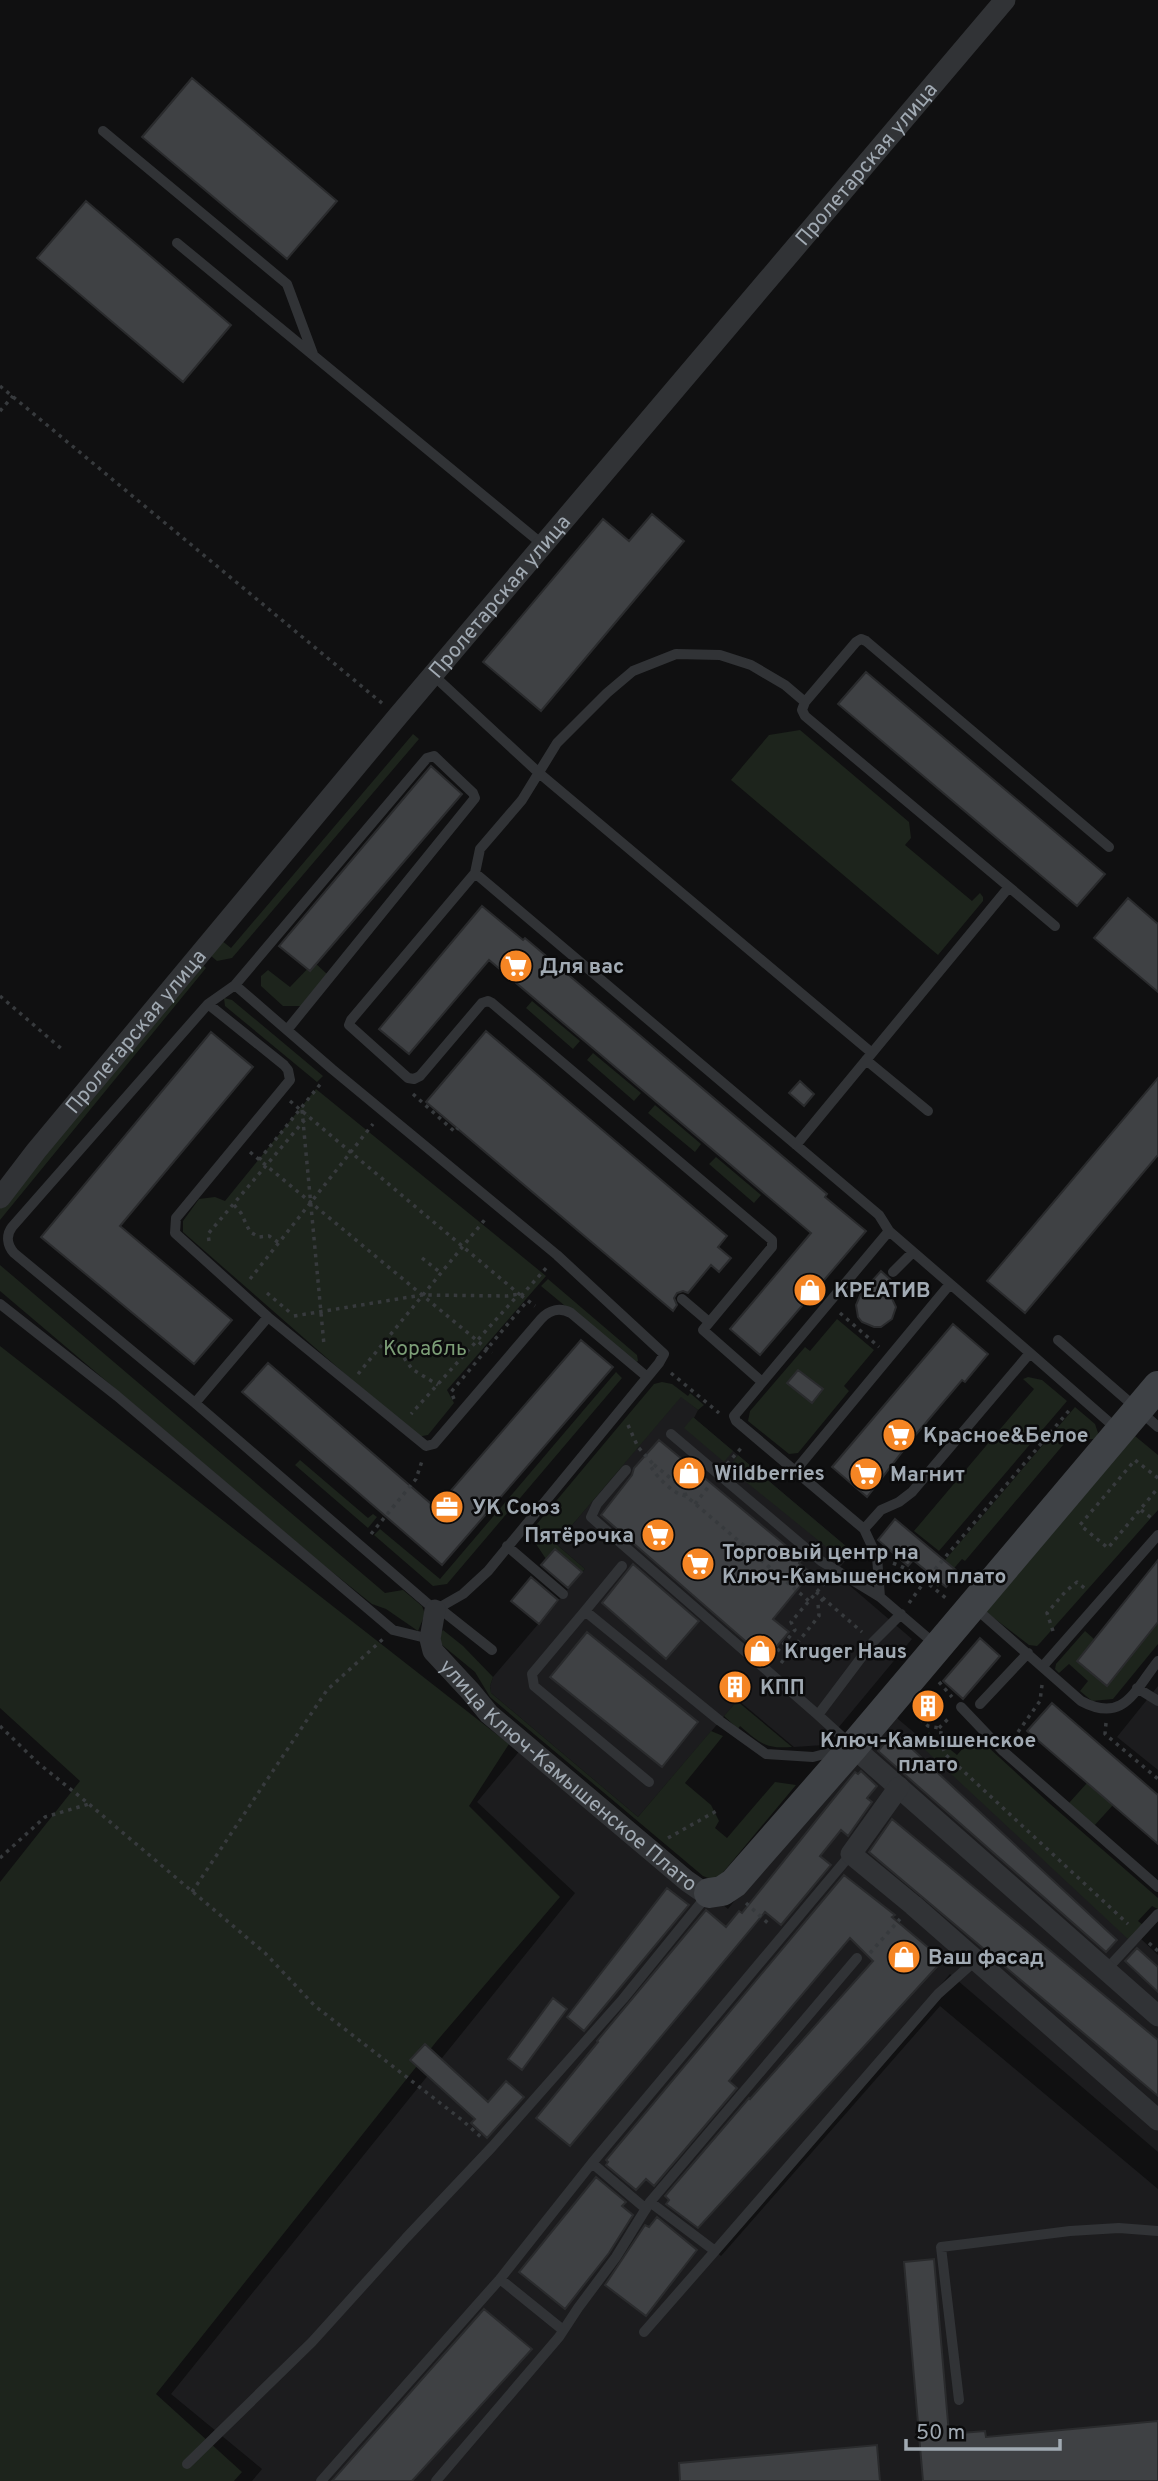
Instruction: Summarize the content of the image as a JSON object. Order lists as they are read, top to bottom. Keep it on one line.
{"streets":{"street":["Пролетарская улица","улица Ключ-Камышенское Плато"]},"parks":["Корабль"],"places":{"supermarket":["Для вас","Красное&Белое","Магнит","Пятёрочка","Торговый центр на Ключ-Камышенском плато"],"shop":["КРЕАТИВ","Wildberries","Kruger Haus","Ваш фасад"],"office":["УК Союз"],"building":["КПП","Ключ-Камышенское плато"]},"scale_bar":"50 m"}
